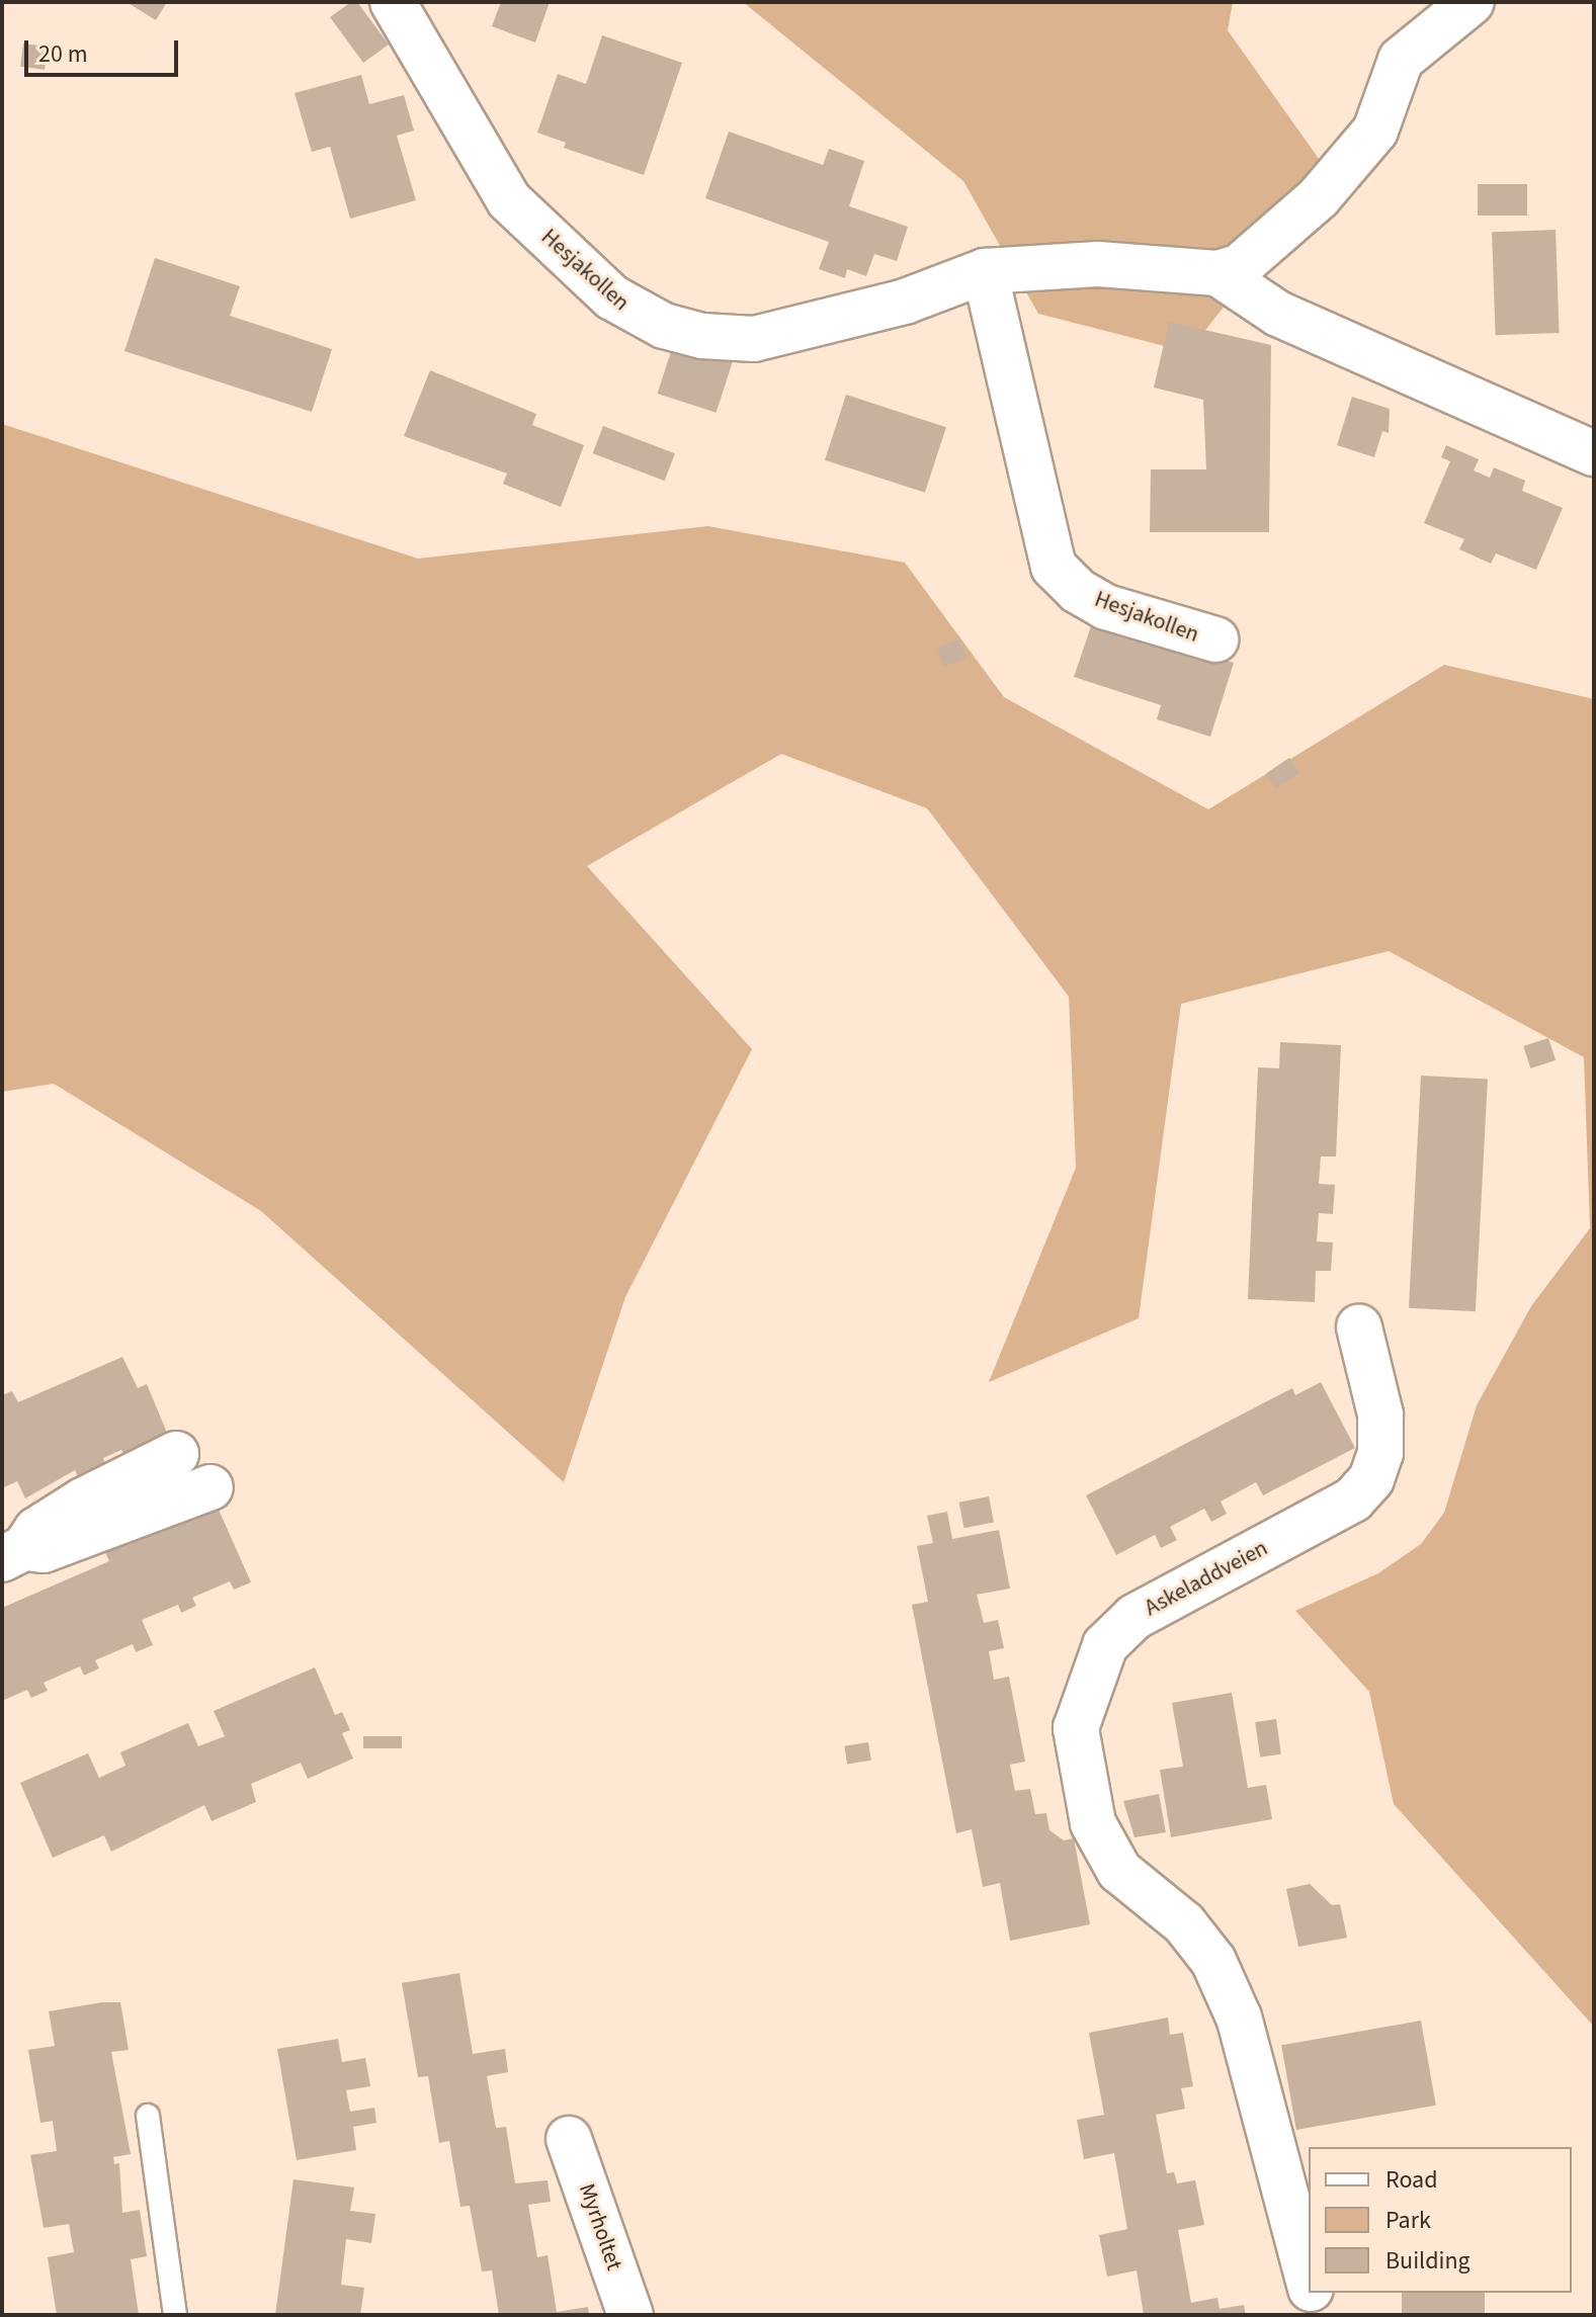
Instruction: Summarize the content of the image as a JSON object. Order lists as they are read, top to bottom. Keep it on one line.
{"streets":{"street":["Hesjakollen","Askeladdveien","Myrholtet"]},"legend":["Road","Park","Building"],"scale_bar":"20 m"}
